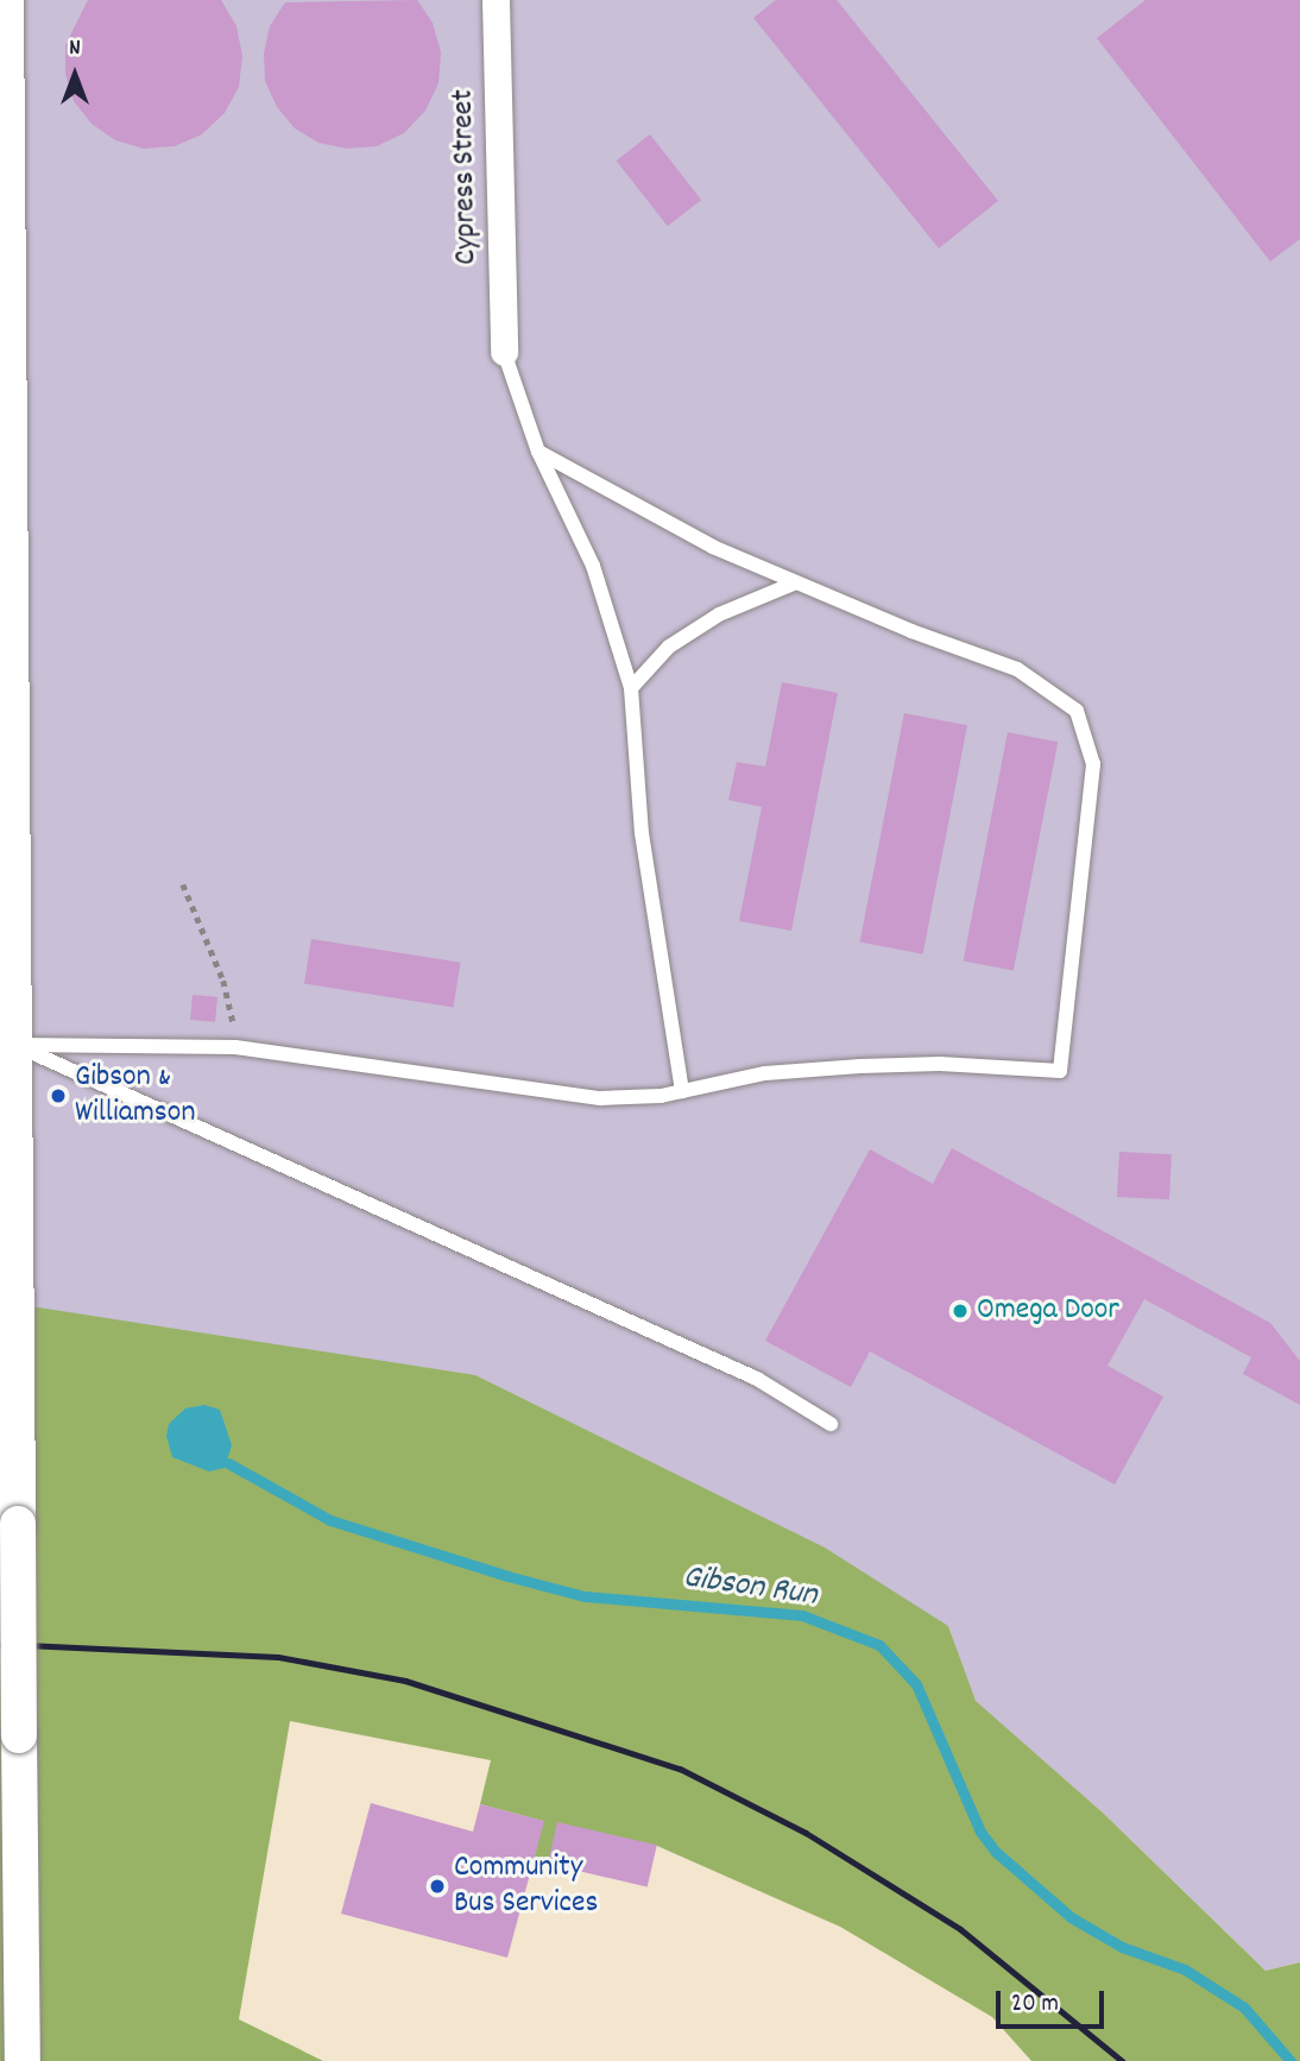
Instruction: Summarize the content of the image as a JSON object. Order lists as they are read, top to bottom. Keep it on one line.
{"streets":{"street":["Cypress Street"]},"water":["Gibson Run"],"places":["Gibson & Williamson","Omega Door","Community Bus Services"],"scale_bar":"20 m","north":"top"}
